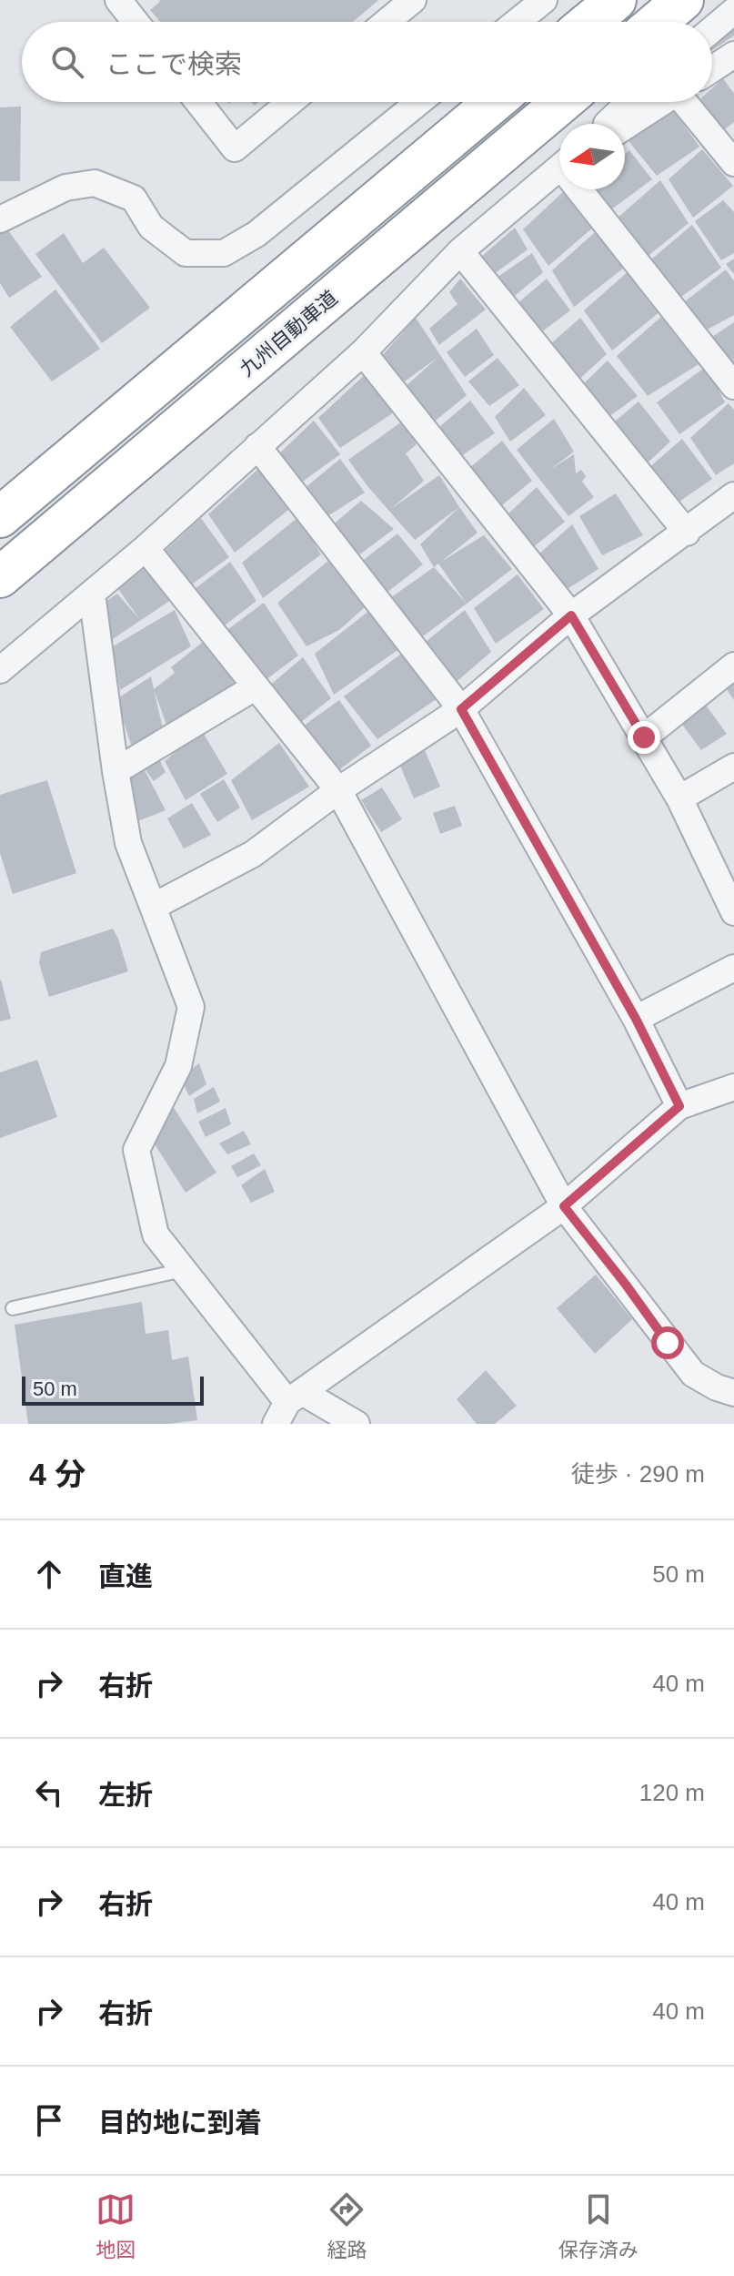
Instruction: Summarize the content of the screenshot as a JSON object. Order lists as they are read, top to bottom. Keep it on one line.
{"streets":{"highway":["九州自動車道"]},"scale_bar":"50 m","north":"left","page":{"search":"ここで検索","scale":"50 m","heading":["4 分","徒歩 · 290 m"],"list":[["直進","50 m"],["右折","40 m"],["左折","120 m"],["右折","40 m"],["右折","40 m"],"目的地に到着"],"nav":["地図","経路","保存済み"]}}
